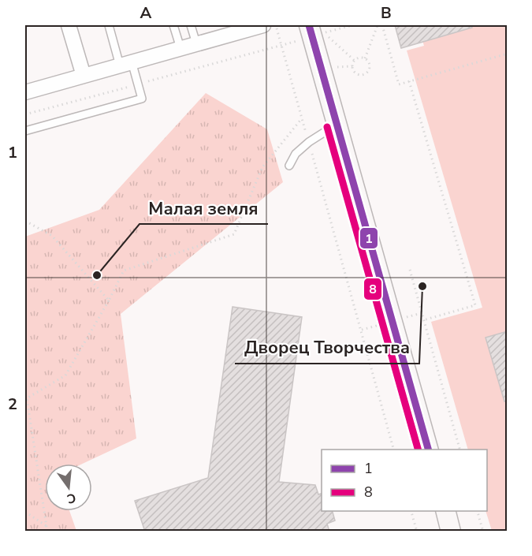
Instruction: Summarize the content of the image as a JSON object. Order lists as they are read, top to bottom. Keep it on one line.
{"places":["Малая земля","Дворец Творчества"],"lines":["transit line 1","transit line 8"],"legend":["1","8"],"north":"bottom","grid":{"columns":["A","B"],"rows":["1","2"]}}
